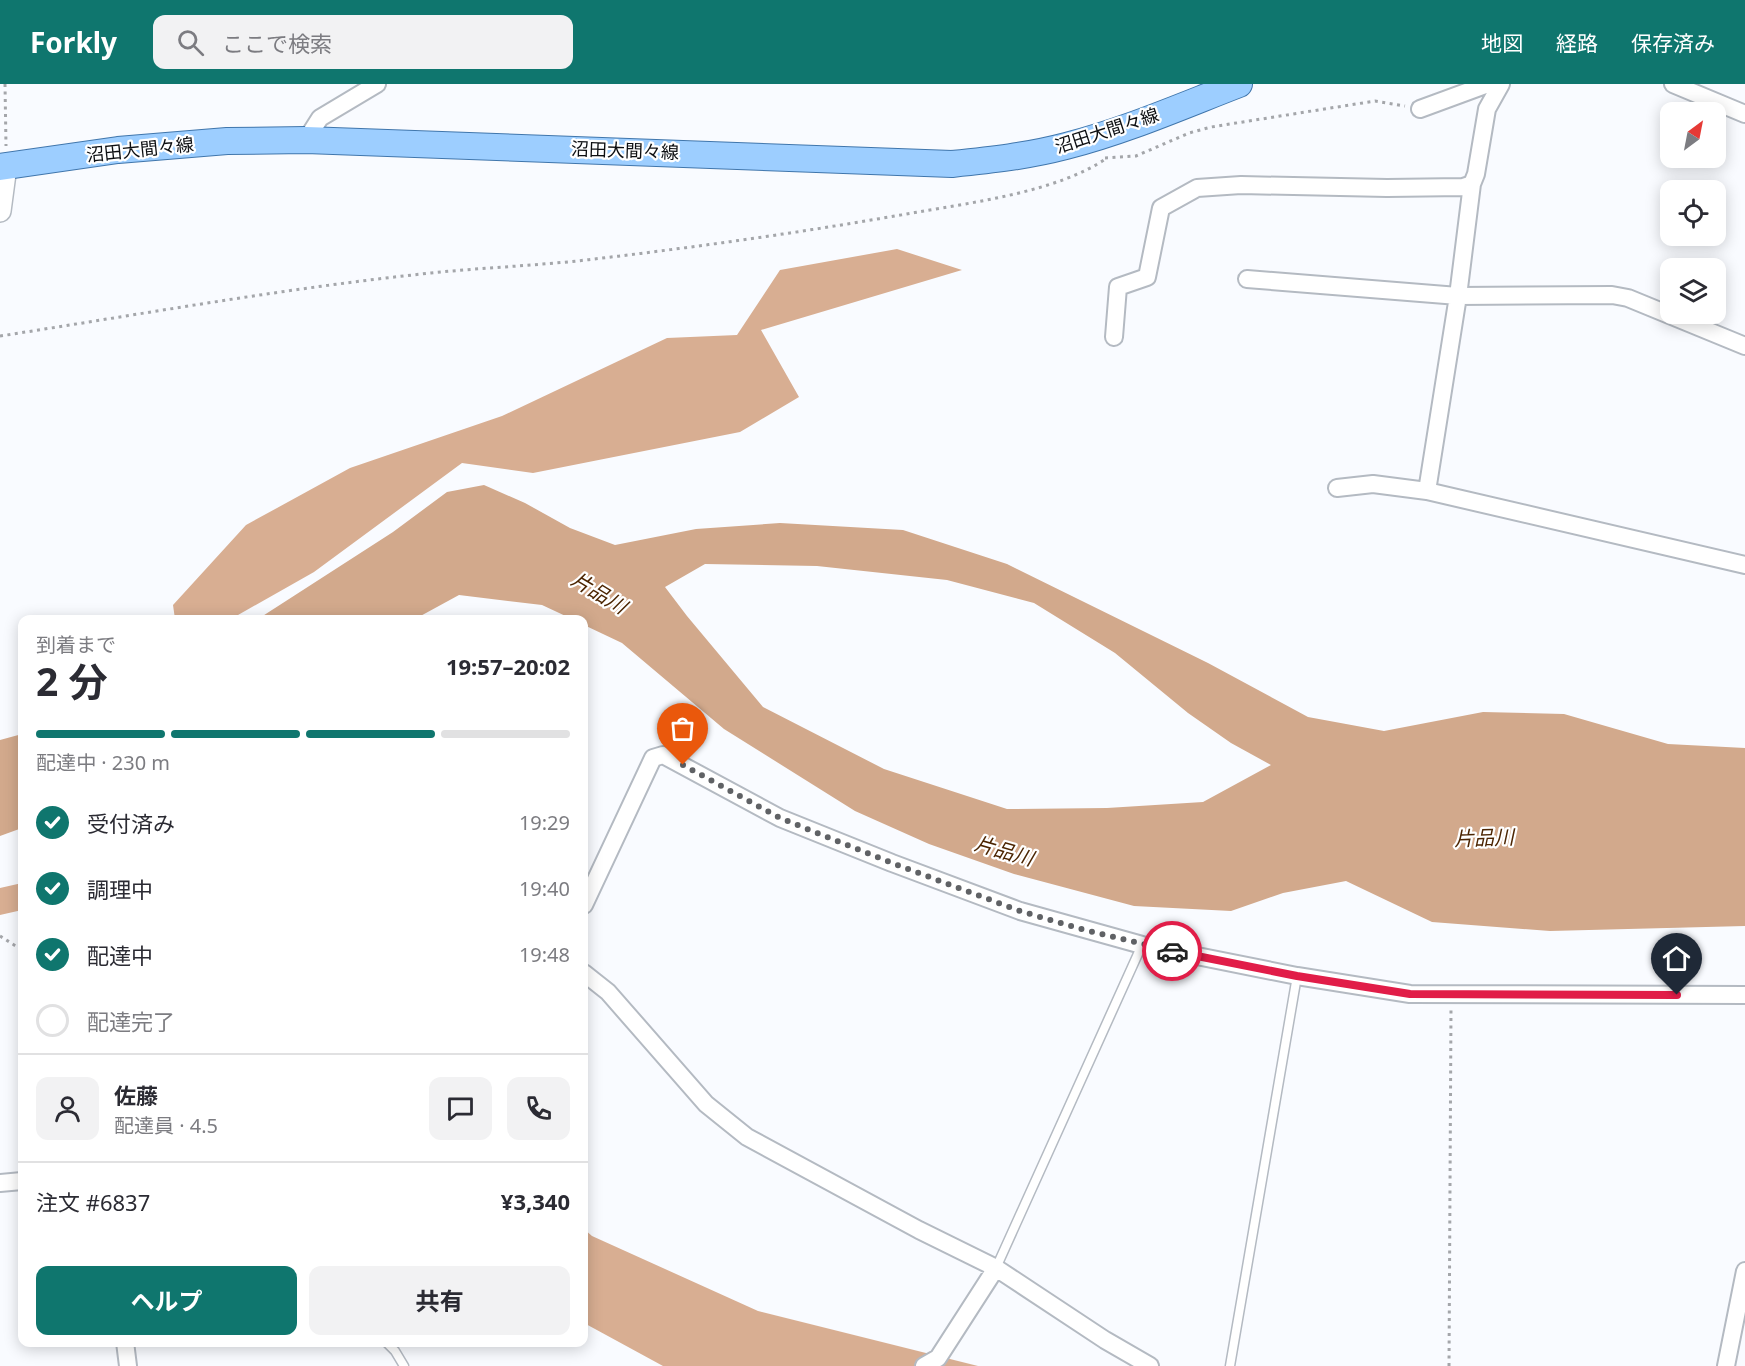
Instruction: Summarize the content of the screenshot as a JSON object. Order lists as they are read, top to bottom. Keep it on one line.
{"streets":{"main road":["沼田大間々線"]},"water":["片品川"],"north":"top right","page":{"header":"Forkly","search":"ここで検索","nav":["地図","経路","保存済み"],"heading":["2 分","到着まで","19:57–20:02"],"panel":["佐藤","配達員 · 4.5","注文 #6837","¥3,340"],"bar":"配達中 · 230 m","list":[["受付済み","19:29"],["調理中","19:40"],["配達中","19:48"],"配達完了"],"buttons":["ヘルプ","共有"]}}
